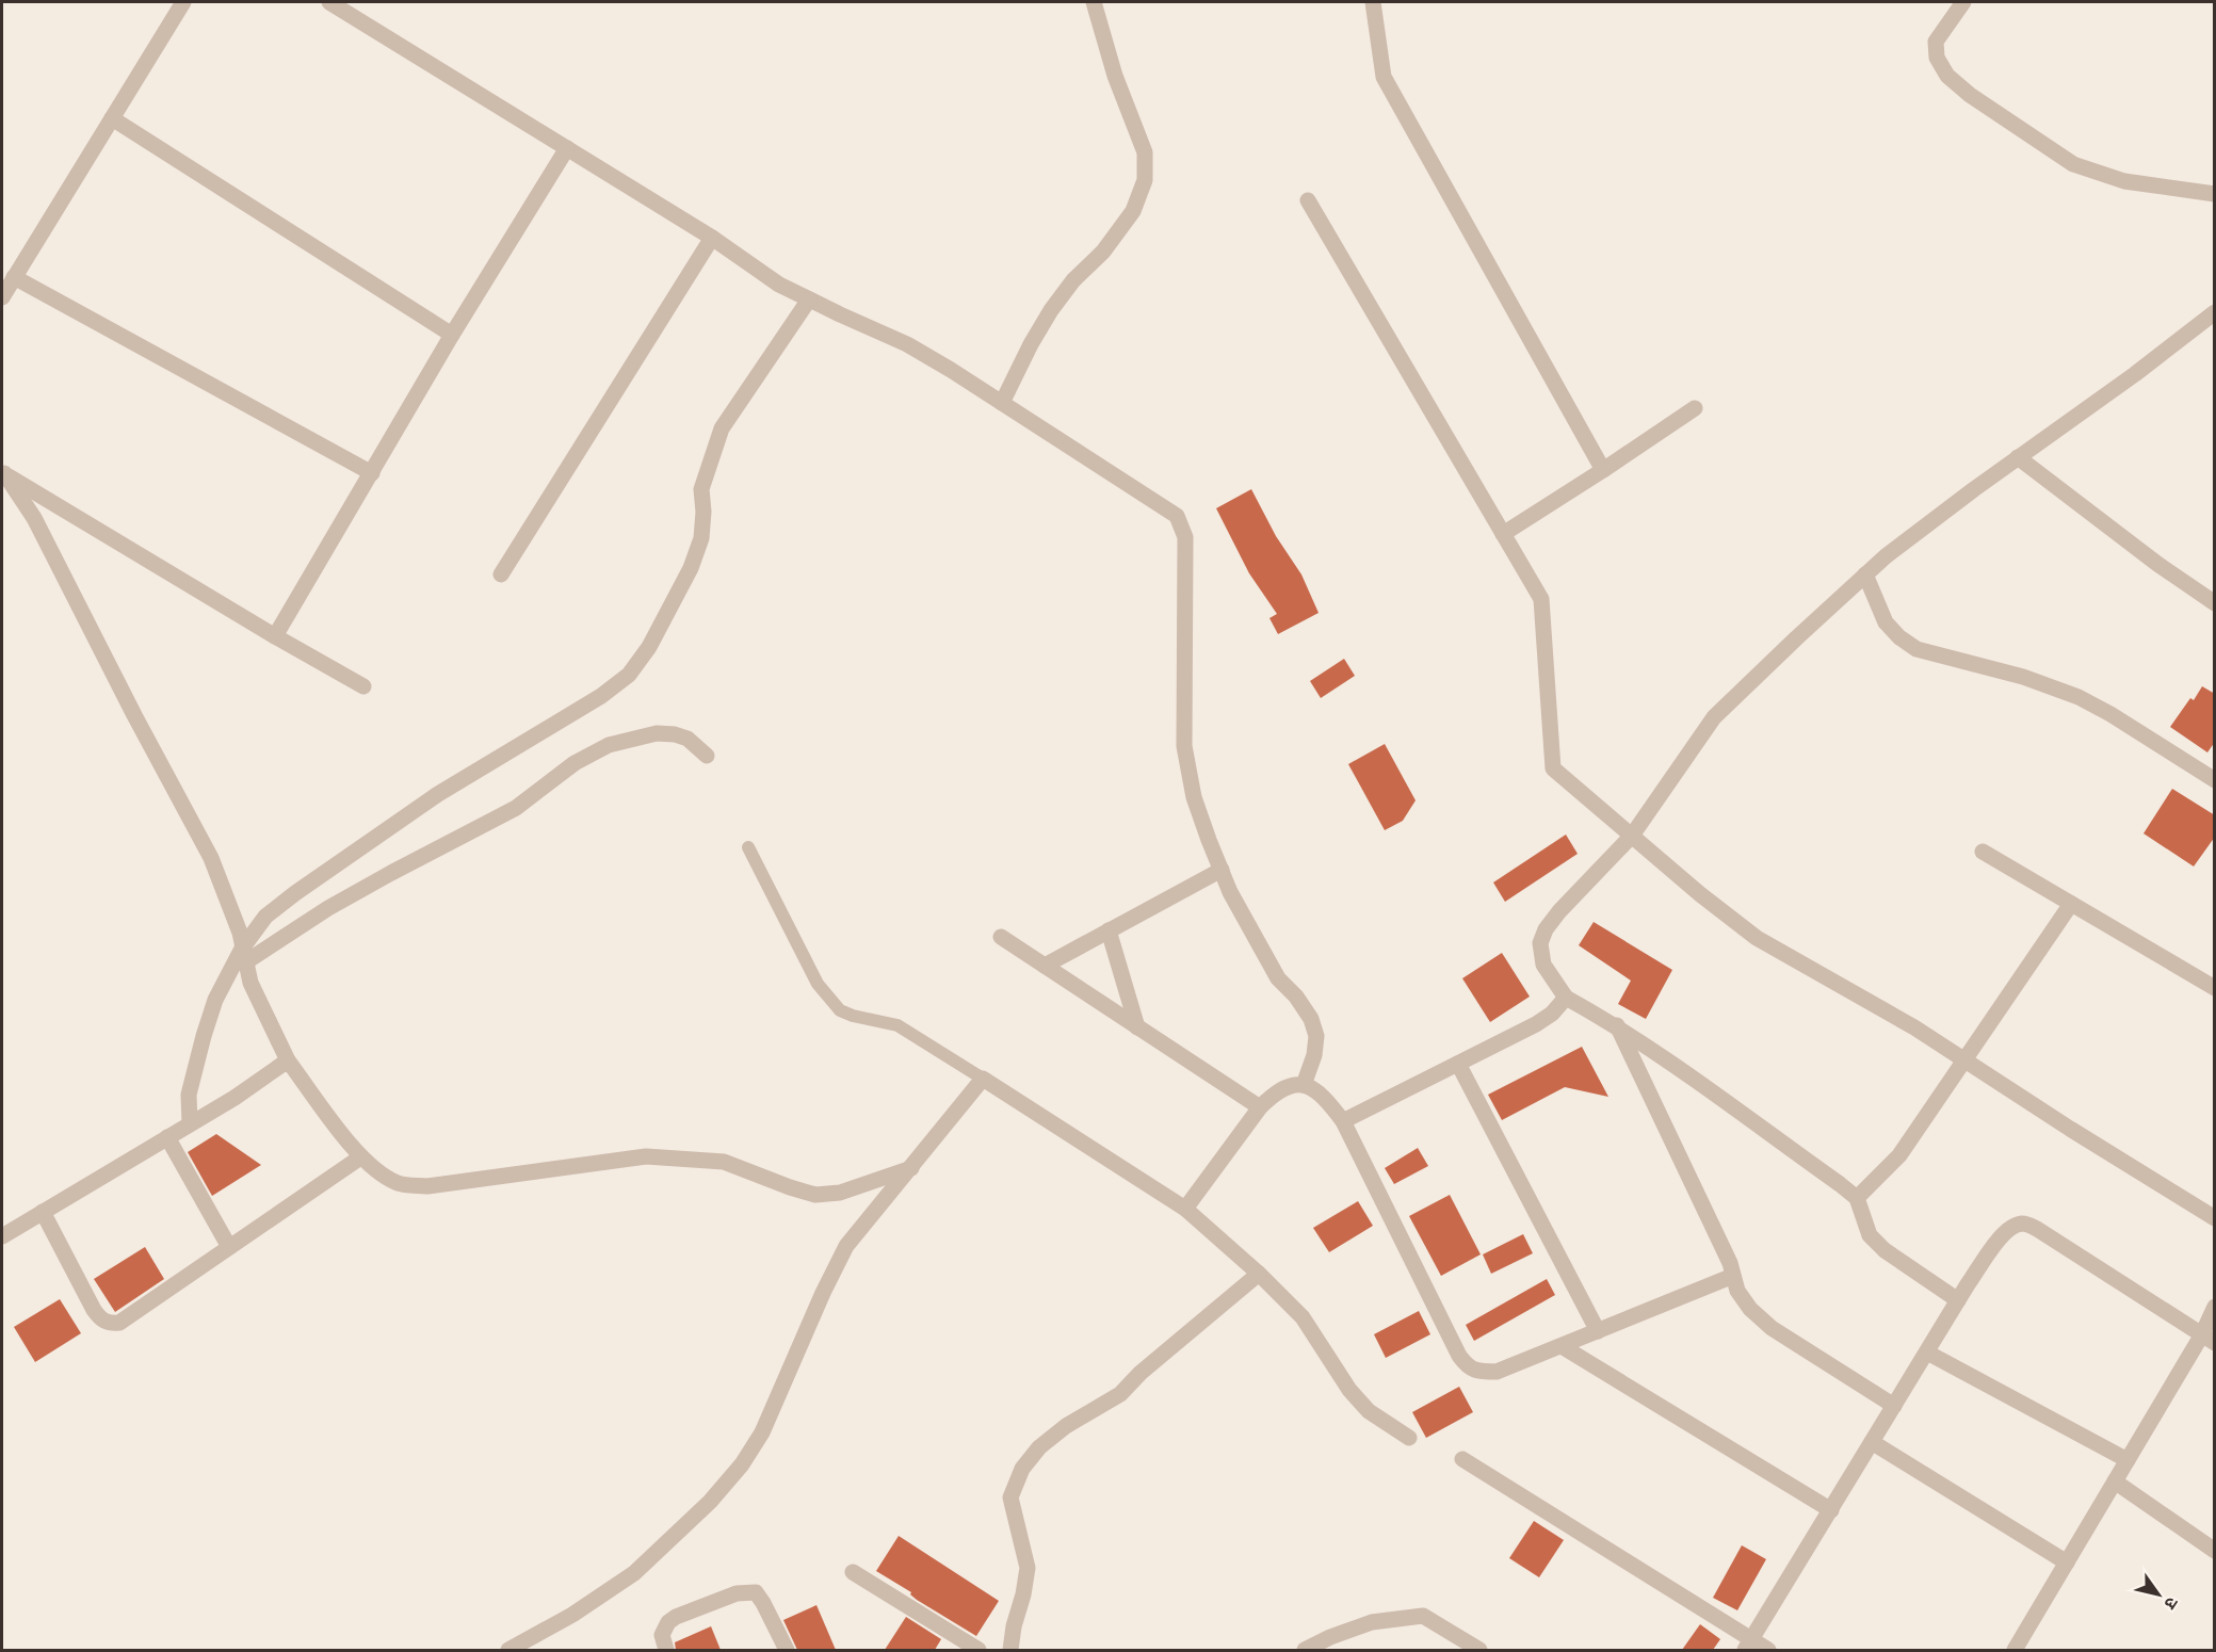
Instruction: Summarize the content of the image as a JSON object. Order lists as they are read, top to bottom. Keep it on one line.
{"north":"bottom right"}
